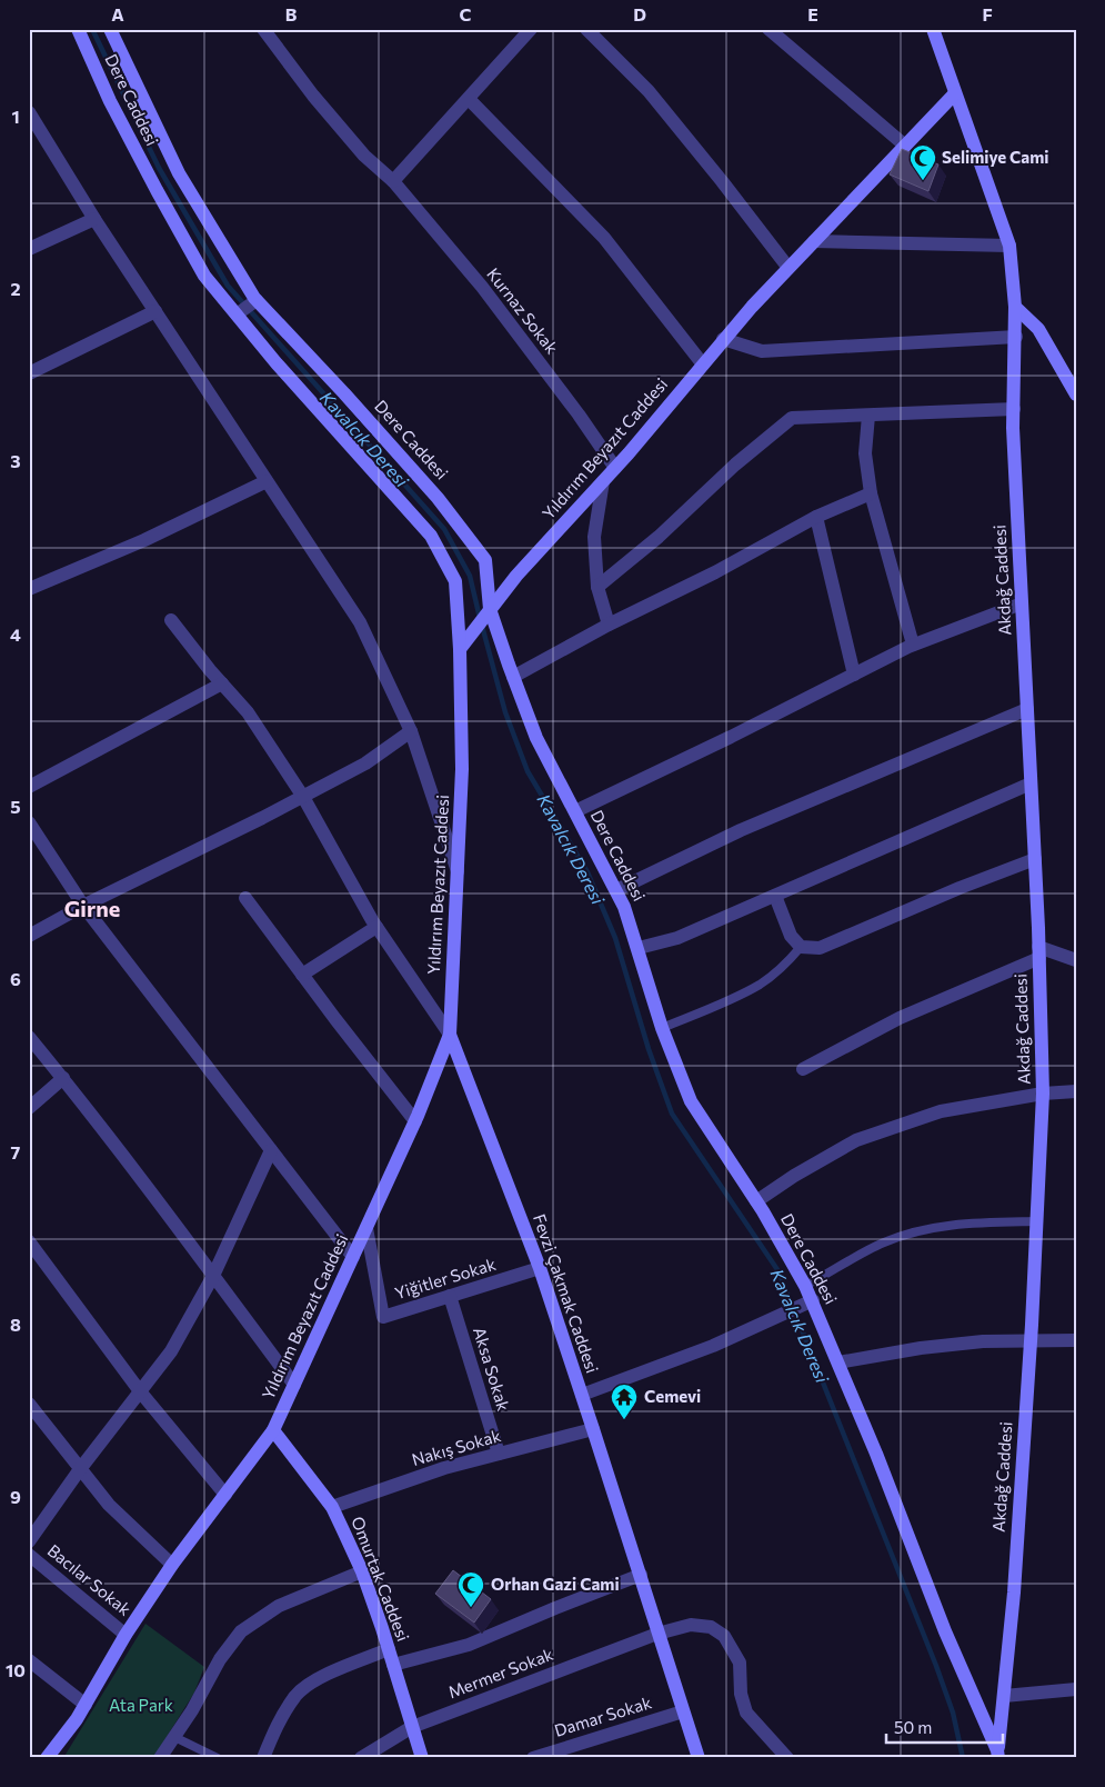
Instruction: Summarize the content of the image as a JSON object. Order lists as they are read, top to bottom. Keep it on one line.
{"streets":{"street":["Dere Caddesi","Kurnaz Sokak","Yıldırım Beyazıt Caddesi","Akdağ Caddesi","Yiğitler Sokak","Fevzi Çakmak Caddesi","Aksa Sokak","Nakış Sokak","Omurtak Caddesi","Bacılar Sokak","Mermer Sokak","Damar Sokak"]},"crossings":[["Dere Caddesi","Yıldırım Beyazıt Caddesi"],["Dere Caddesi","Akdağ Caddesi"],["Kurnaz Sokak","Yıldırım Beyazıt Caddesi"],["Yıldırım Beyazıt Caddesi","Akdağ Caddesi"],["Yıldırım Beyazıt Caddesi","Yiğitler Sokak"],["Yıldırım Beyazıt Caddesi","Fevzi Çakmak Caddesi"],["Yıldırım Beyazıt Caddesi","Omurtak Caddesi"],["Yıldırım Beyazıt Caddesi","Bacılar Sokak"],["Yiğitler Sokak","Fevzi Çakmak Caddesi"],["Yiğitler Sokak","Aksa Sokak"],["Fevzi Çakmak Caddesi","Nakış Sokak"],["Fevzi Çakmak Caddesi","Mermer Sokak"],["Fevzi Çakmak Caddesi","Damar Sokak"],["Aksa Sokak","Nakış Sokak"],["Nakış Sokak","Omurtak Caddesi"],["Omurtak Caddesi","Mermer Sokak"]],"districts":["Girne"],"water":["Kavalcık Deresi"],"parks":["Ata Park"],"places":{"mosque":["Selimiye Cami","Orhan Gazi Cami"],"temple":["Cemevi"]},"scale_bar":"50 m","grid":{"columns":["A","B","C","D","E","F"],"rows":["1","2","3","4","5","6","7","8","9","10"]}}
